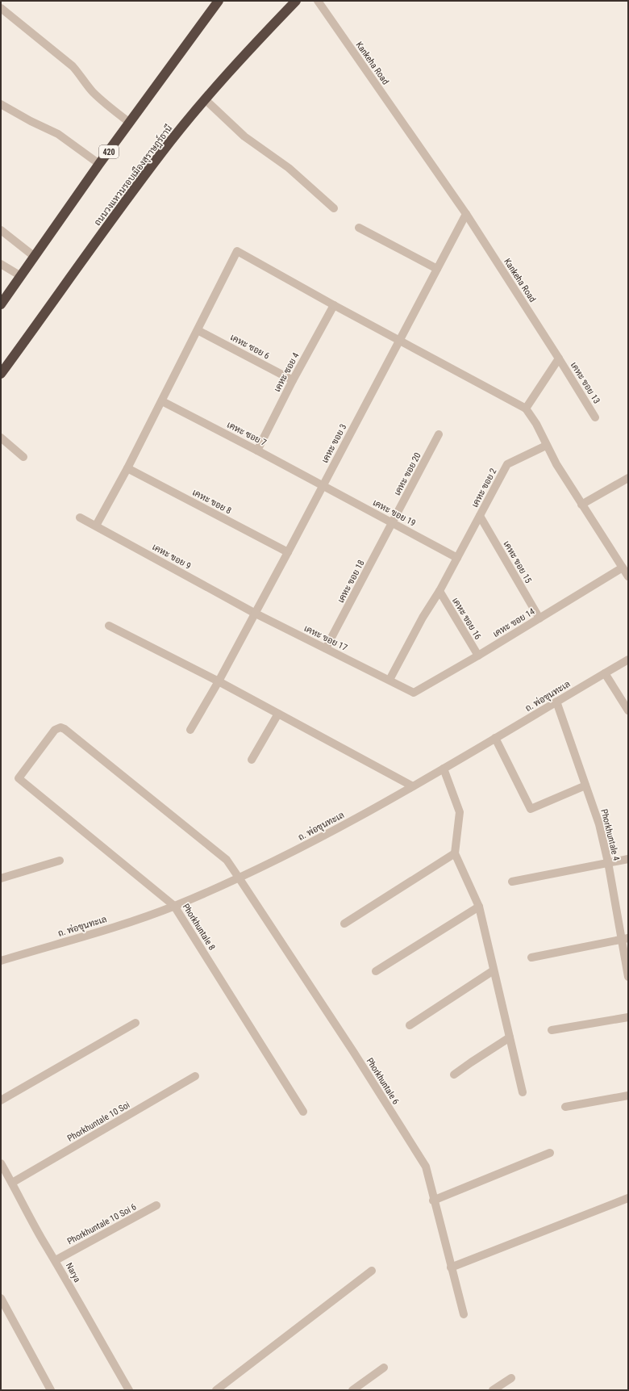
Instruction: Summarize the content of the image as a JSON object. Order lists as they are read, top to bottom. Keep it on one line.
{"streets":{"highway":["420","ถนนวงแหวนรอบเมืองสุราษฎร์ธานี"],"street":["Kankeha Road","เคหะ ซอย 6","เคหะ ซอย 4","เคหะ ขอย 13","เคหะ ซอย 7","เคหะ ขอย 3","เคหะ ขอย 20","เคหะ ขอย 2","เคหะ ขอย 8","เคหะ ขอย 19","เคหะ ขอย 9","เคหะ ขอย 15","เคหะ ขอย 18","เคหะ ขอย 16","เคหะ ขอย 14","เคหะ ขอย 17","ถ. พ่อขุนทะเล","Phorkhuntale 4","Phorkhuntale 8","Phorkhuntale 6","Phorkhuntale 10 Soi","Phorkhuntale 10 Soi 6","Narya"]},"crossings":[["Kankeha Road","เคหะ ขอย 13"],["Kankeha Road","เคหะ ขอย 3"],["เคหะ ซอย 6","เคหะ ซอย 4"],["เคหะ ซอย 4","เคหะ ซอย 7"],["เคหะ ซอย 7","เคหะ ขอย 3"],["เคหะ ซอย 7","เคหะ ขอย 19"],["เคหะ ขอย 3","เคหะ ขอย 8"],["เคหะ ขอย 3","เคหะ ขอย 19"],["เคหะ ขอย 3","เคหะ ขอย 9"],["เคหะ ขอย 3","เคหะ ขอย 17"],["เคหะ ขอย 20","เคหะ ขอย 19"],["เคหะ ขอย 20","เคหะ ขอย 18"],["เคหะ ขอย 2","เคหะ ขอย 19"],["เคหะ ขอย 2","เคหะ ขอย 15"],["เคหะ ขอย 19","เคหะ ขอย 18"],["เคหะ ขอย 9","เคหะ ขอย 17"],["เคหะ ขอย 15","เคหะ ขอย 14"],["เคหะ ขอย 18","เคหะ ขอย 17"],["เคหะ ขอย 16","เคหะ ขอย 14"],["เคหะ ขอย 14","เคหะ ขอย 17"],["ถ. พ่อขุนทะเล","Phorkhuntale 4"],["ถ. พ่อขุนทะเล","Phorkhuntale 8"],["ถ. พ่อขุนทะเล","Phorkhuntale 6"],["Phorkhuntale 8","Phorkhuntale 6"],["Phorkhuntale 10 Soi","Narya"],["Phorkhuntale 10 Soi 6","Narya"]]}
